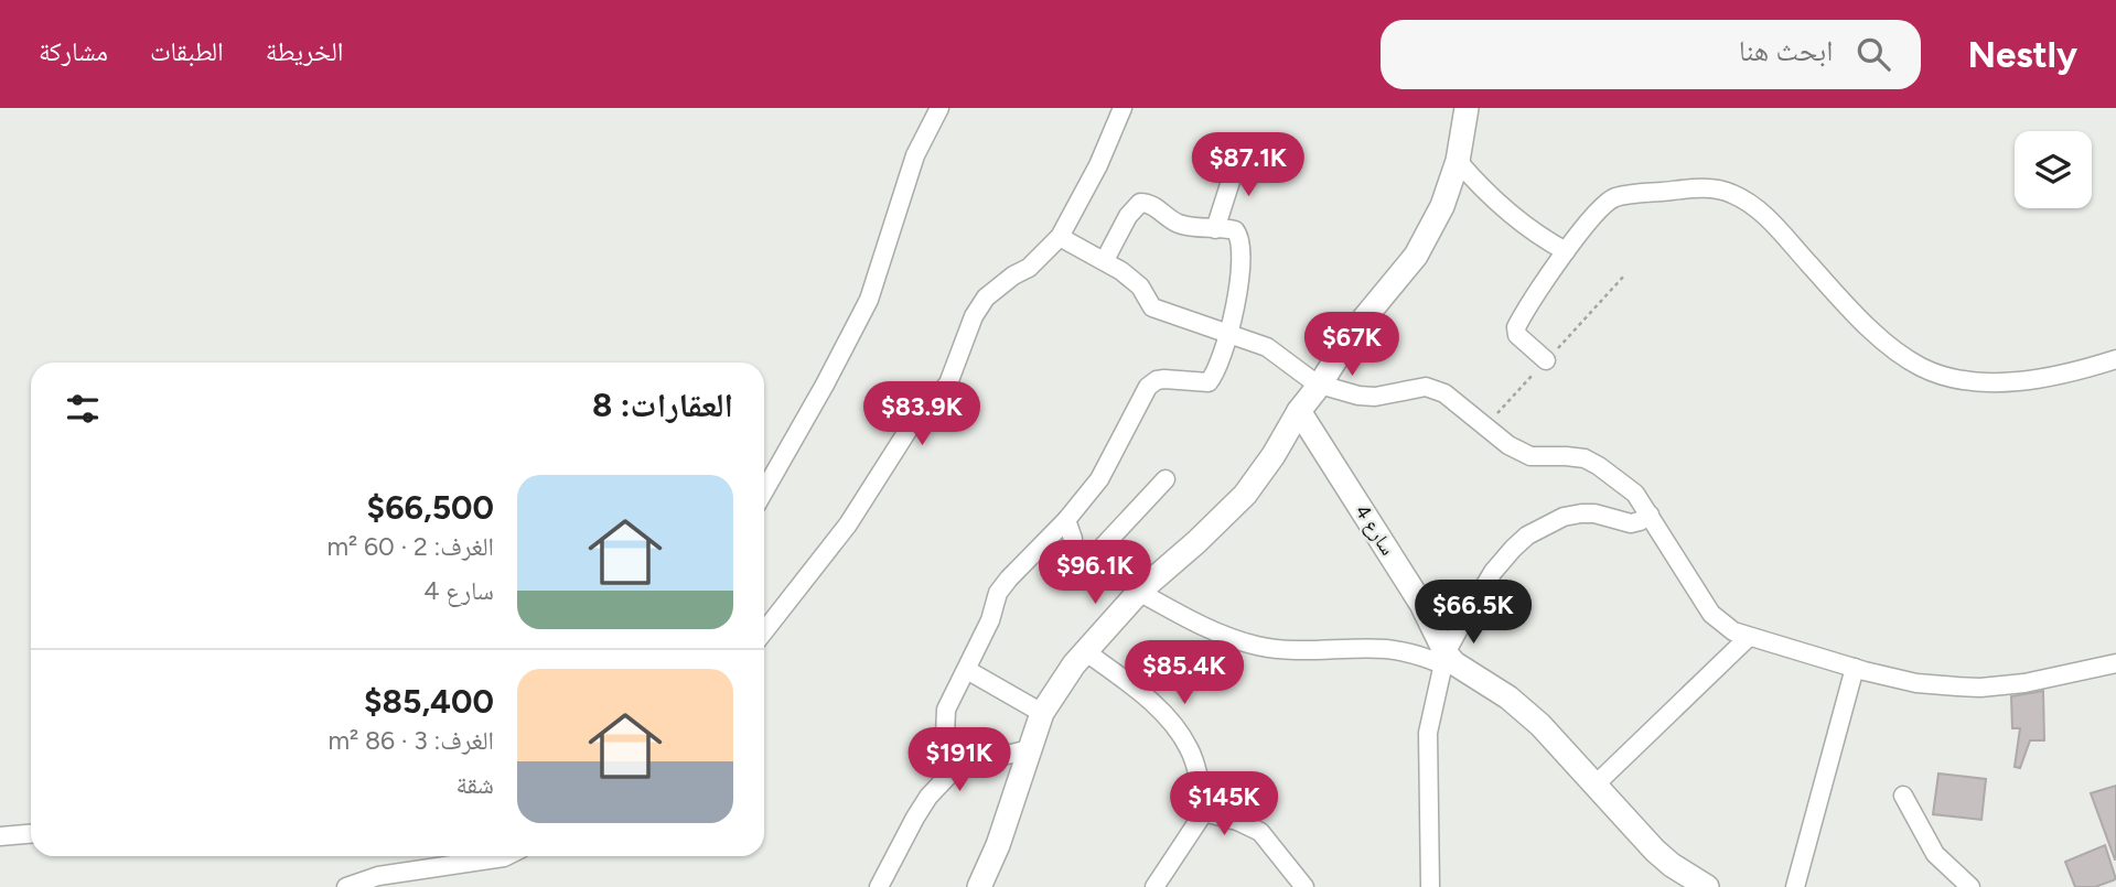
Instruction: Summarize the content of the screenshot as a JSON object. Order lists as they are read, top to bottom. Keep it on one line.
{"streets":{"main road":["سارع 4"]},"page":{"header":"Nestly","search":"ابحث هنا","nav":["الخريطة","الطبقات","مشاركة"],"price":["$87.1K","$67K","$83.9K","$96.1K","$66.5K","$85.4K","$191K","$145K"],"heading":"العقارات: 8","list":[{"name":"$66,500","note":"الغرف: 2 · 60 m² · سارع 4"},{"name":"$85,400","note":"الغرف: 3 · 86 m² · شقة"}]}}
